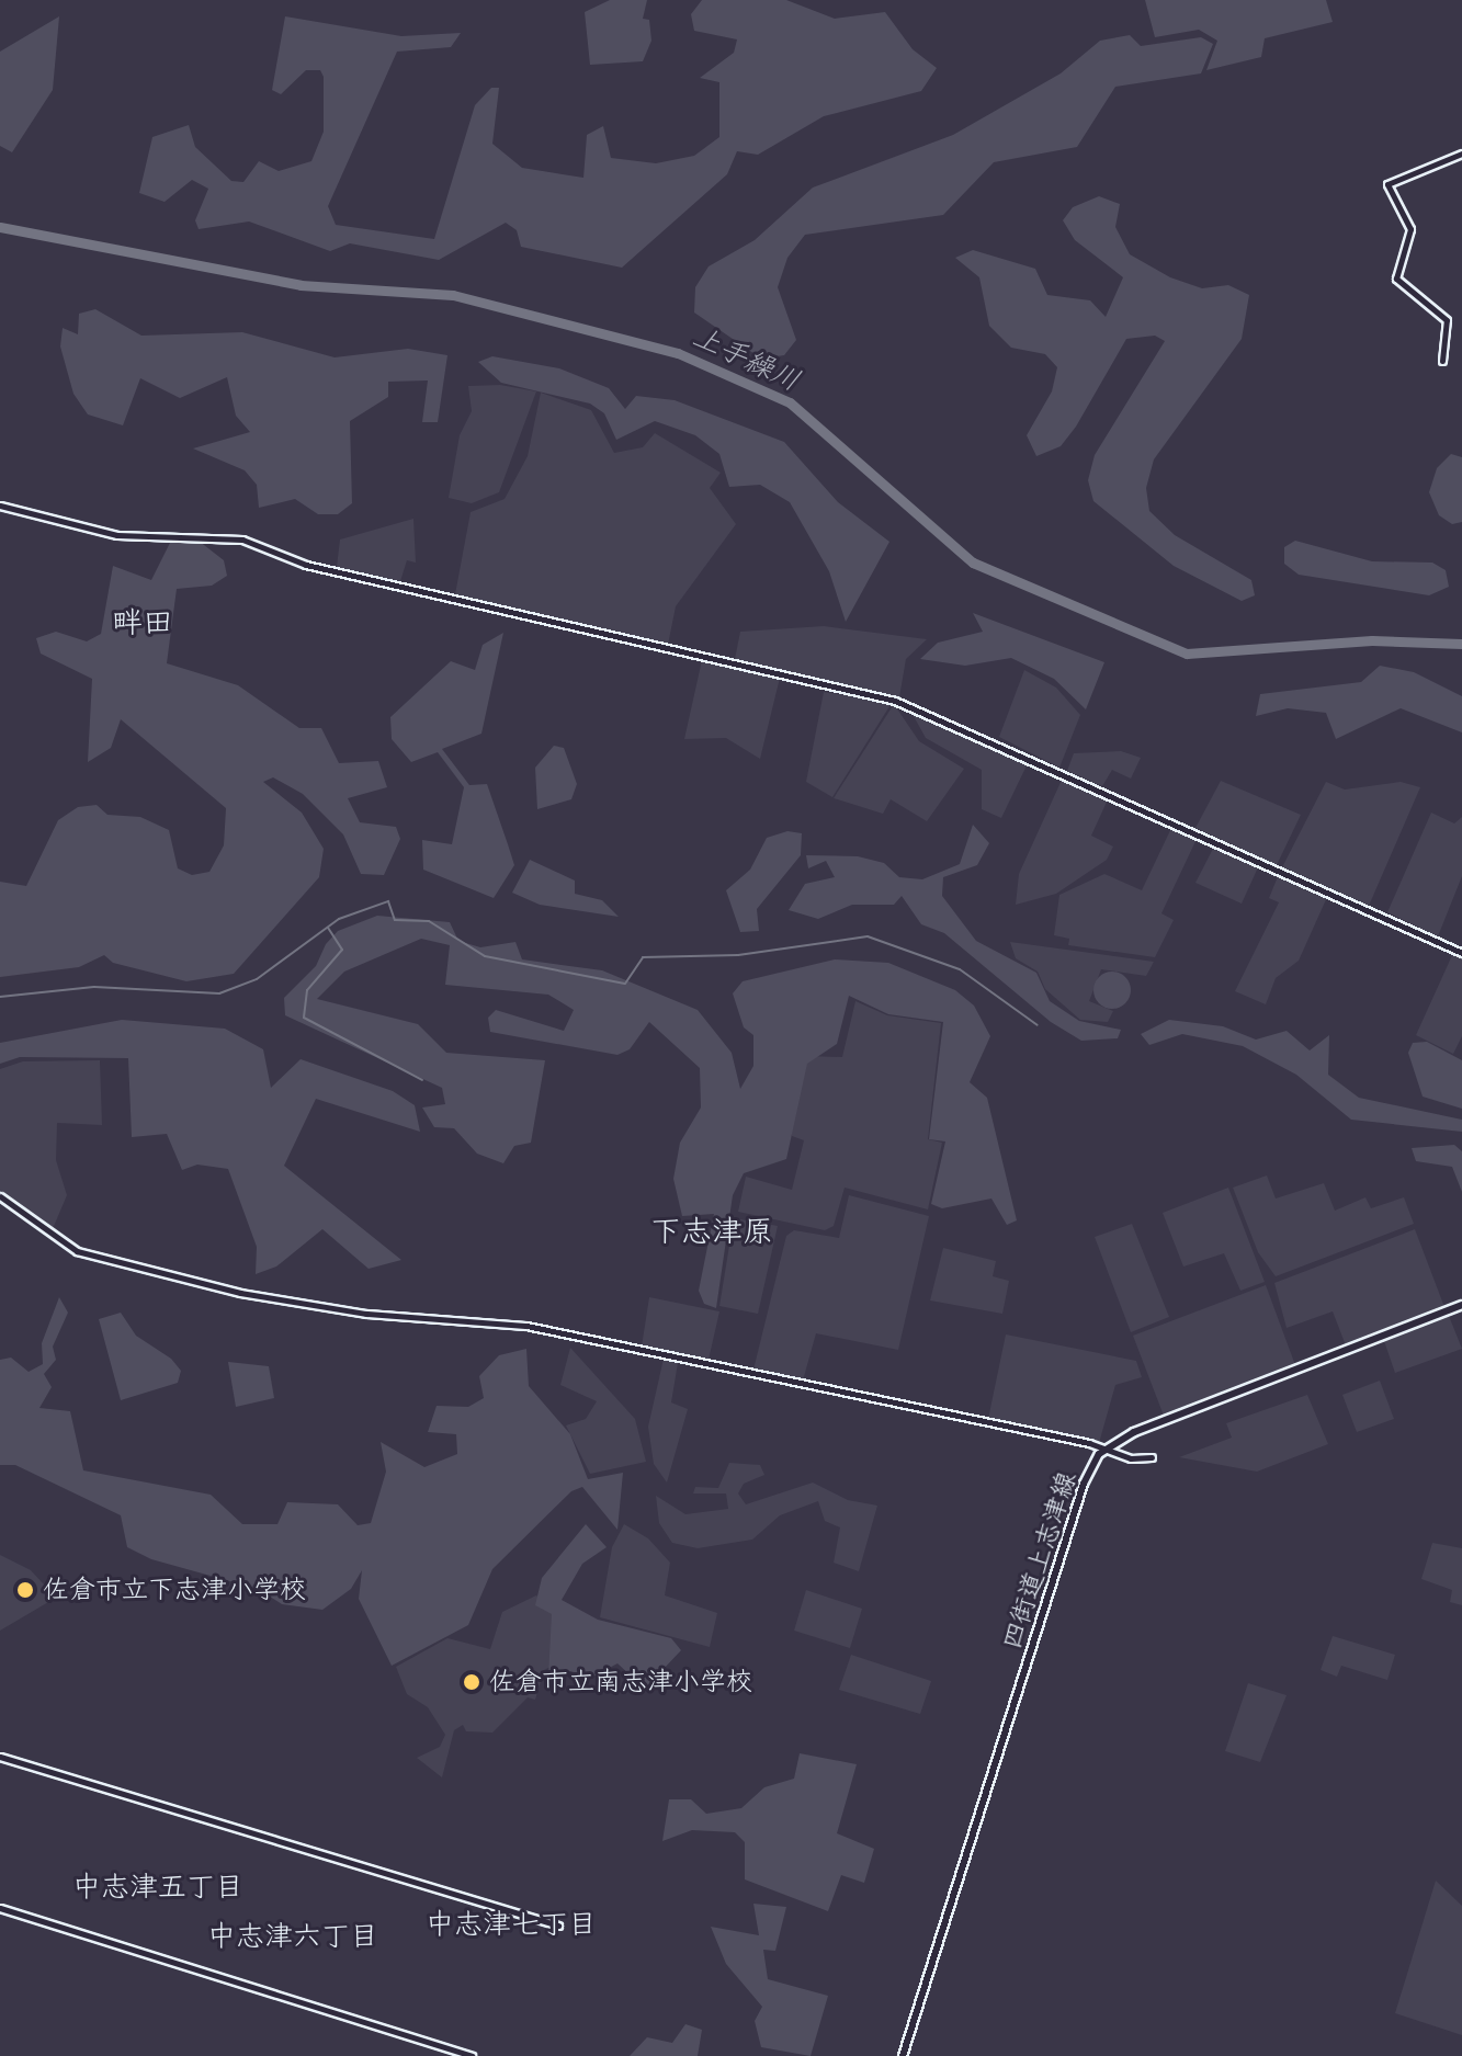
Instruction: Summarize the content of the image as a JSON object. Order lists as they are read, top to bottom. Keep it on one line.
{"streets":{"main road":["四街道上志津線"]},"districts":["畔田","下志津原","中志津五丁目","中志津七丁目","中志津六丁目"],"water":["上手繰川"],"places":["佐倉市立下志津小学校","佐倉市立南志津小学校"]}
